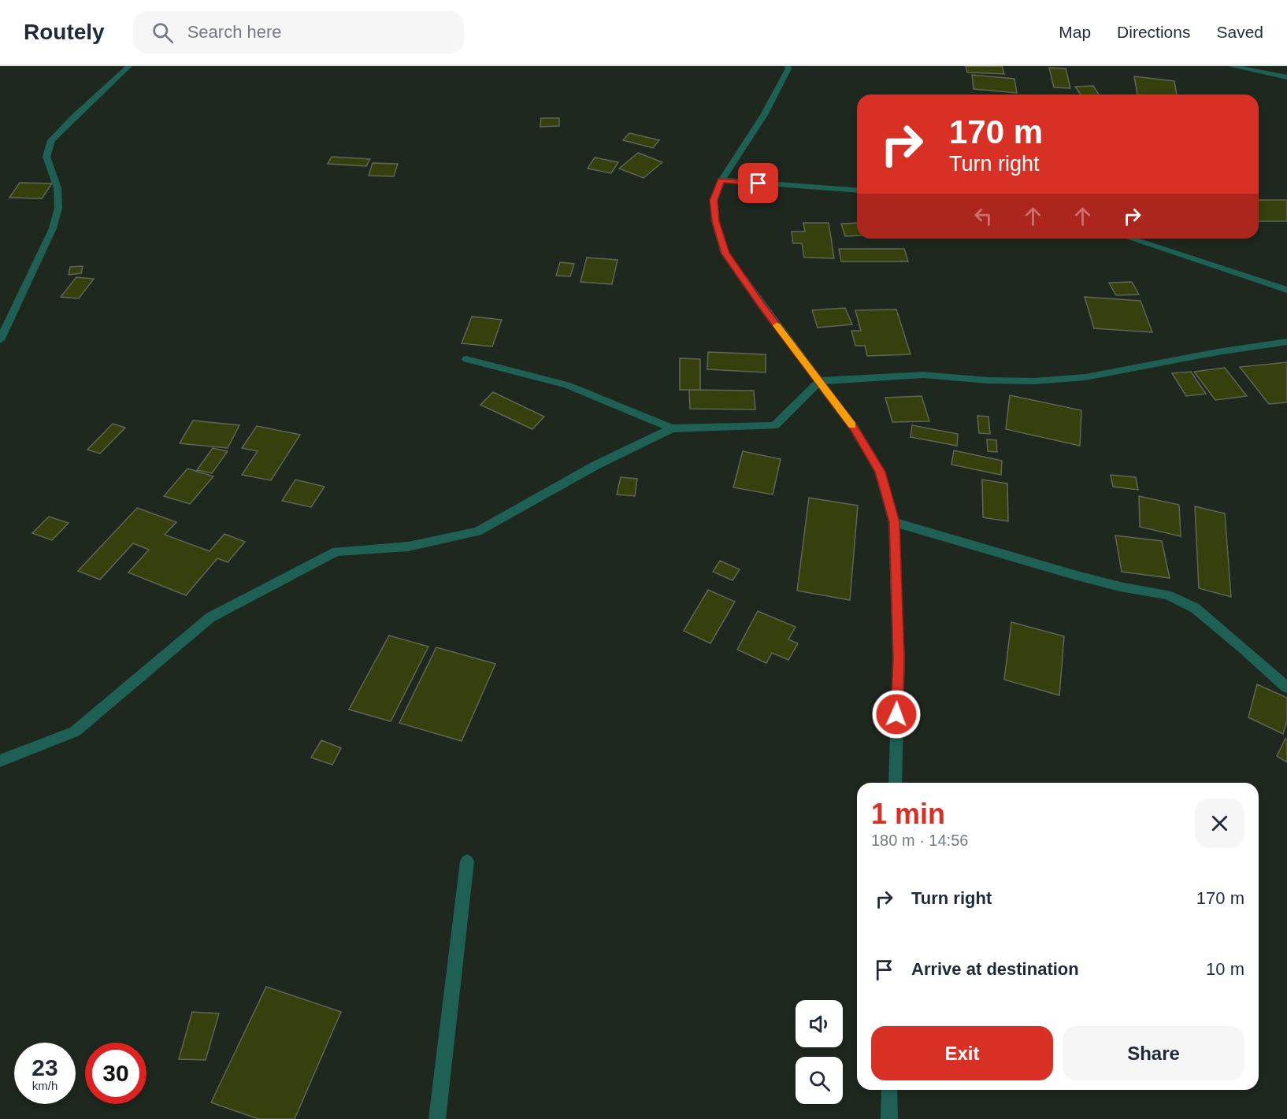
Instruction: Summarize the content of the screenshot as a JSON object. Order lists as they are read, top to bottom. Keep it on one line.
{"page":{"header":"Routely","search":"Search here","nav":["Map","Directions","Saved"],"turn":["170 m","Turn right"],"heading":["1 min","180 m · 14:56"],"list":[{"name":"Turn right","value":"170 m"},{"name":"Arrive at destination","value":"10 m"}],"buttons":["Exit","Share"],"speed":"23 km/h","limit":"30"}}
